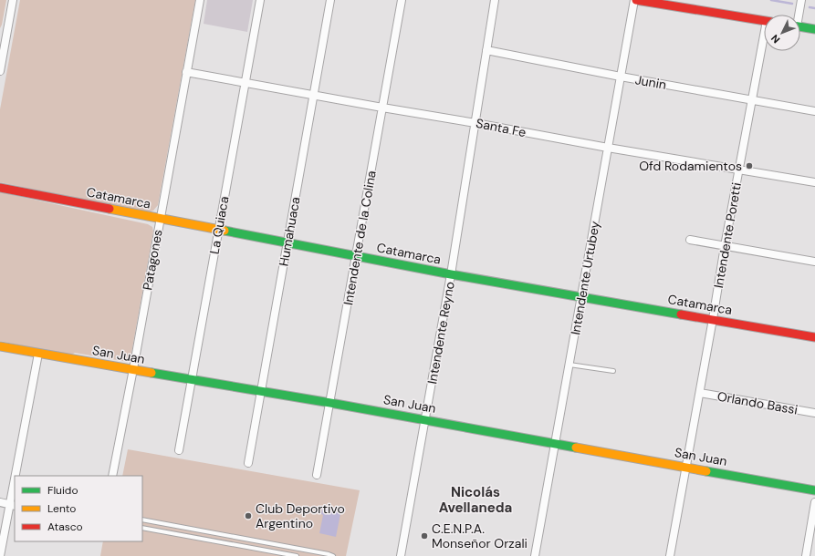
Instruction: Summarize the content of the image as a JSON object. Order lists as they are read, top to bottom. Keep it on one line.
{"streets":{"street":["Junin","Santa Fe","Catamarca","La Quiaca","Humahuaca","Intendente Poretti","Intendente de la Colina","Patagones","Intendente Urtubey","Intendente Reyno","San Juan","Orlando Bassi"]},"crossings":[["Junin","Intendente Poretti"],["Junin","Intendente Urtubey"],["Junin","Intendente Reyno"],["Santa Fe","La Quiaca"],["Santa Fe","Humahuaca"],["Santa Fe","Intendente Poretti"],["Santa Fe","Intendente de la Colina"],["Santa Fe","Patagones"],["Santa Fe","Intendente Urtubey"],["Santa Fe","Intendente Reyno"],["Catamarca","La Quiaca"],["Catamarca","Humahuaca"],["Catamarca","Intendente Poretti"],["Catamarca","Intendente de la Colina"],["Catamarca","Patagones"],["Catamarca","Intendente Urtubey"],["Catamarca","Intendente Reyno"],["La Quiaca","San Juan"],["Humahuaca","San Juan"],["Intendente Poretti","San Juan"],["Intendente Poretti","Orlando Bassi"],["Intendente de la Colina","San Juan"],["Patagones","San Juan"],["Intendente Urtubey","San Juan"],["Intendente Reyno","San Juan"]],"districts":["Nicolás Avellaneda"],"places":["Ofd Rodamientos","Club Deportivo Argentino","C.E.N.P.A. Monseñor Orzali"],"legend":["Fluido","Lento","Atasco"],"north":"bottom left"}
